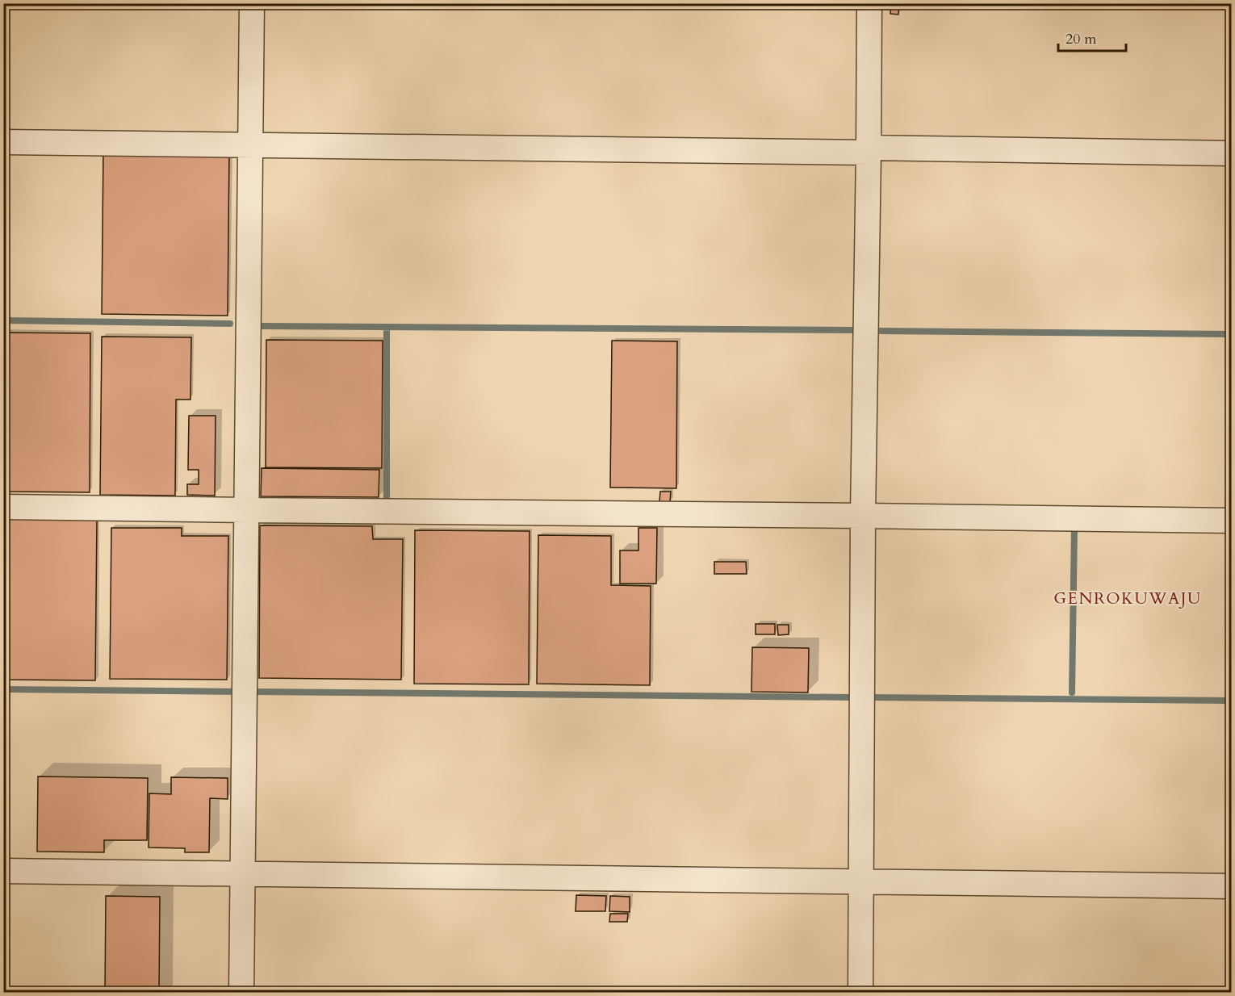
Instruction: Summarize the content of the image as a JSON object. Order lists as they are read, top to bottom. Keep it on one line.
{"districts":["GENROKUWAJU"],"scale_bar":"20 m"}
